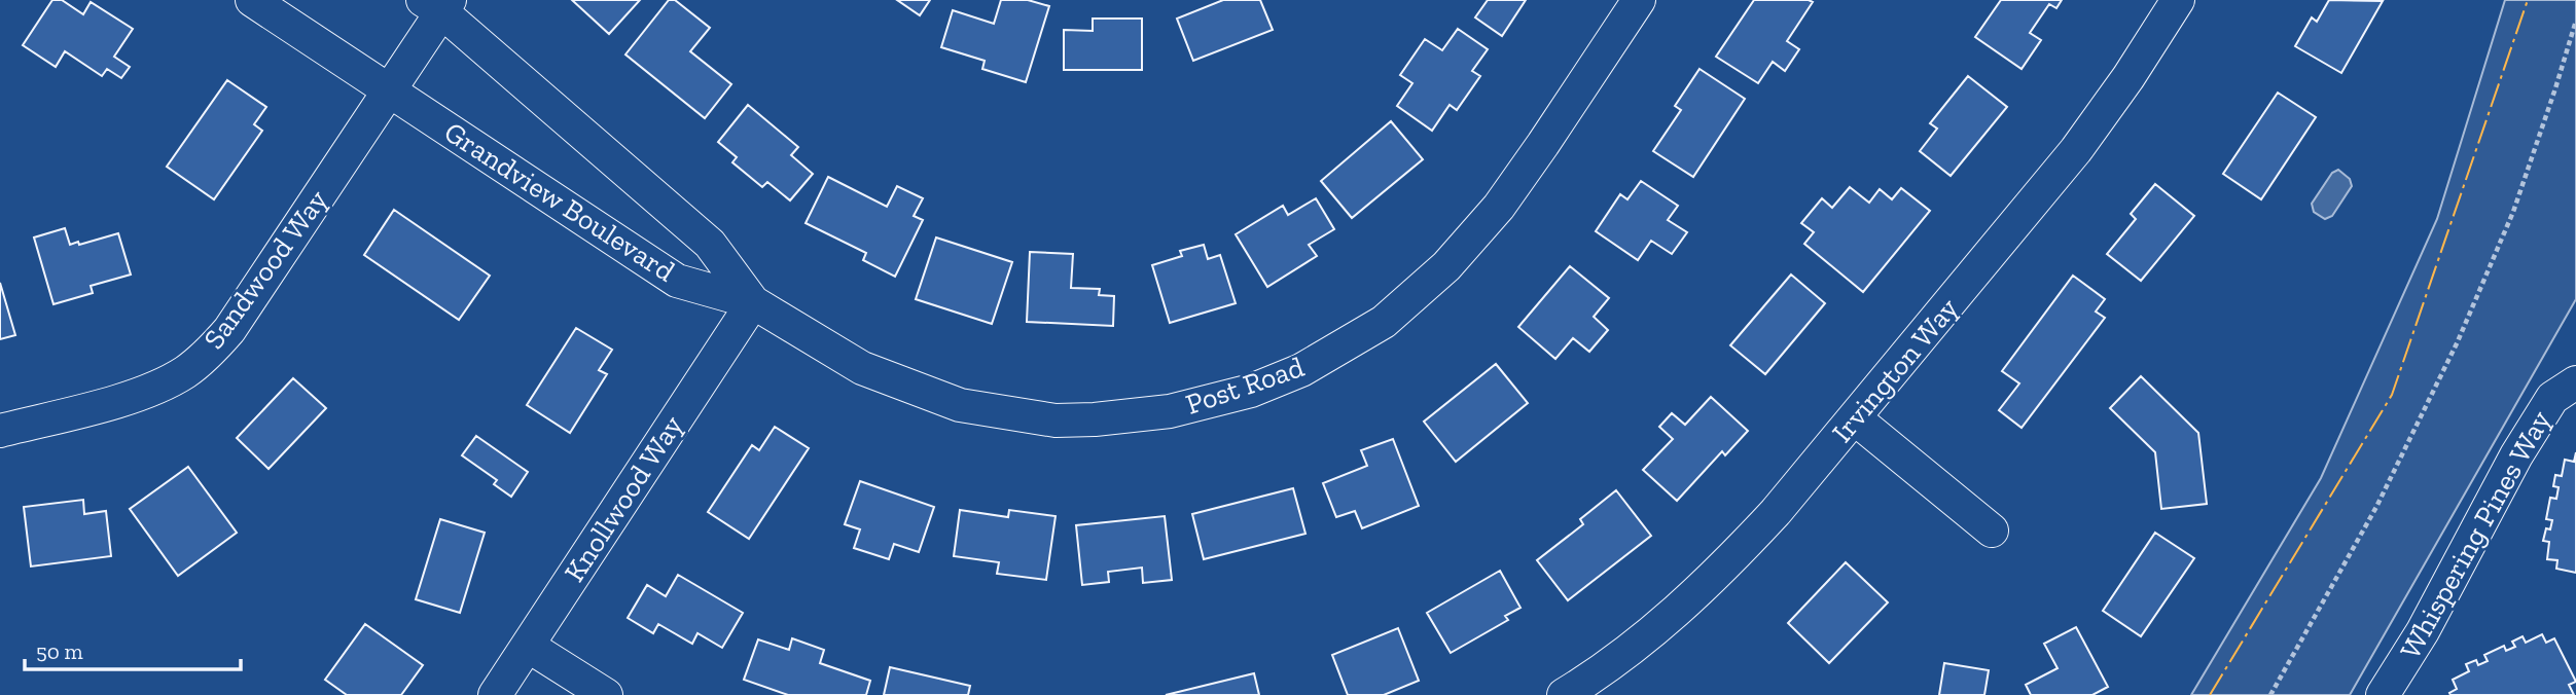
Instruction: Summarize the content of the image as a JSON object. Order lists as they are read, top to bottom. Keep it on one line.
{"streets":{"street":["Grandview Boulevard","Sandwood Way","Irvington Way","Post Road","Knollwood Way","Whispering Pines Way"]},"crossings":[["Grandview Boulevard","Sandwood Way"],["Grandview Boulevard","Post Road"],["Grandview Boulevard","Knollwood Way"],["Post Road","Knollwood Way"]],"scale_bar":"50 m"}
